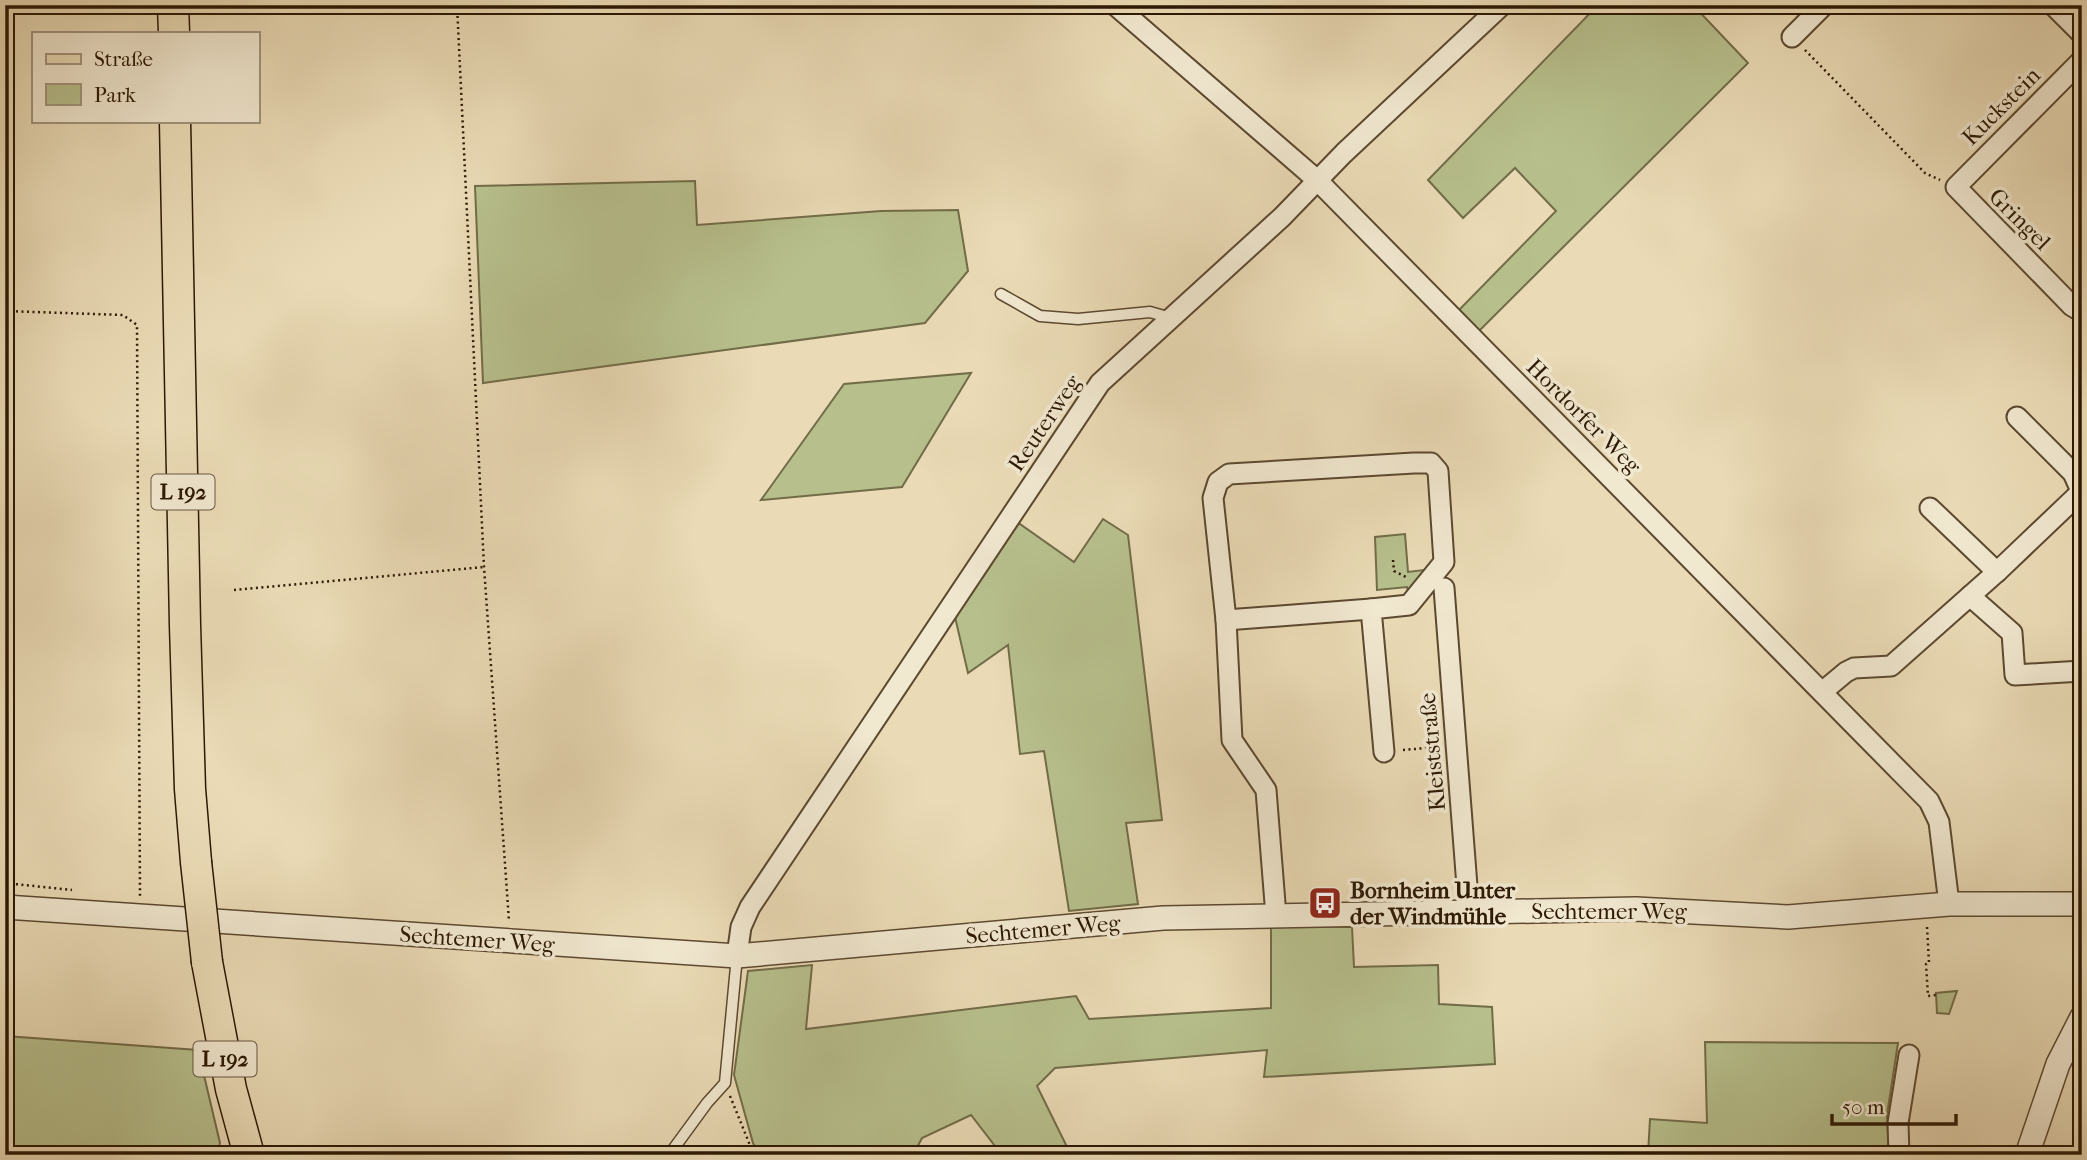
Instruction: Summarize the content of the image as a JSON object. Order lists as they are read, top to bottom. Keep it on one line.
{"streets":{"main road":["L 192"],"street":["Kuckstein","Gringel","Hordorfer Weg","Reuterweg","Kleiststraße","Sechtemer Weg"]},"crossings":[["Kuckstein","Gringel"],["Hordorfer Weg","Reuterweg"],["Hordorfer Weg","Sechtemer Weg"],["Reuterweg","Sechtemer Weg"],["Kleiststraße","Sechtemer Weg"]],"places":{"bus stop":["Bornheim Unter der Windmühle"]},"legend":["Straße","Park"],"scale_bar":"50 m"}
